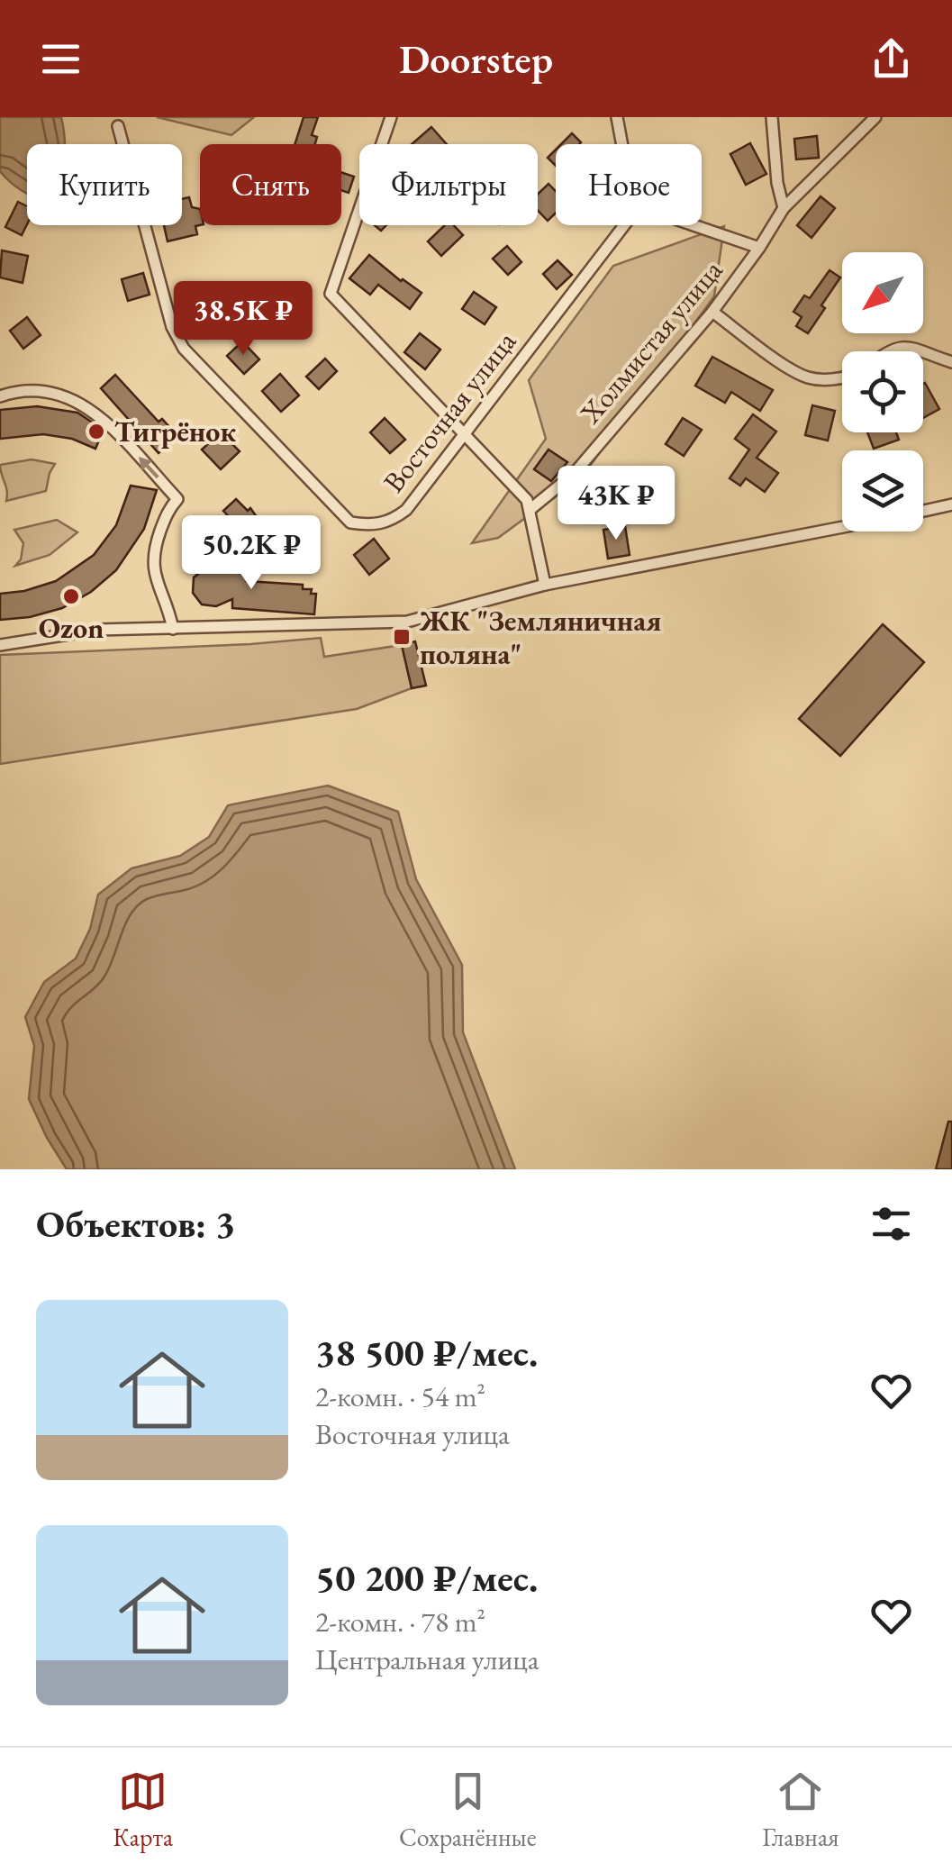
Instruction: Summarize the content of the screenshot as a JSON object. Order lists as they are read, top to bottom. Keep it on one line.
{"streets":{"street":["Холмистая улица","Восточная улица"]},"places":{"other":["Тигрёнок","Ozon"],"transit":["ЖК \"Земляничная поляна\""]},"north":"bottom left","page":{"header":"Doorstep","chip":["Купить","Снять","Фильтры","Новое"],"price":["38.5K ₽","43K ₽","50.2K ₽"],"heading":"Объектов: 3","list":[{"name":"38 500 ₽/мес.","note":"2-комн. · 54 m² · Восточная улица"},{"name":"50 200 ₽/мес.","note":"2-комн. · 78 m² · Центральная улица"}],"tabs":["Карта","Сохранённые","Главная"]}}
